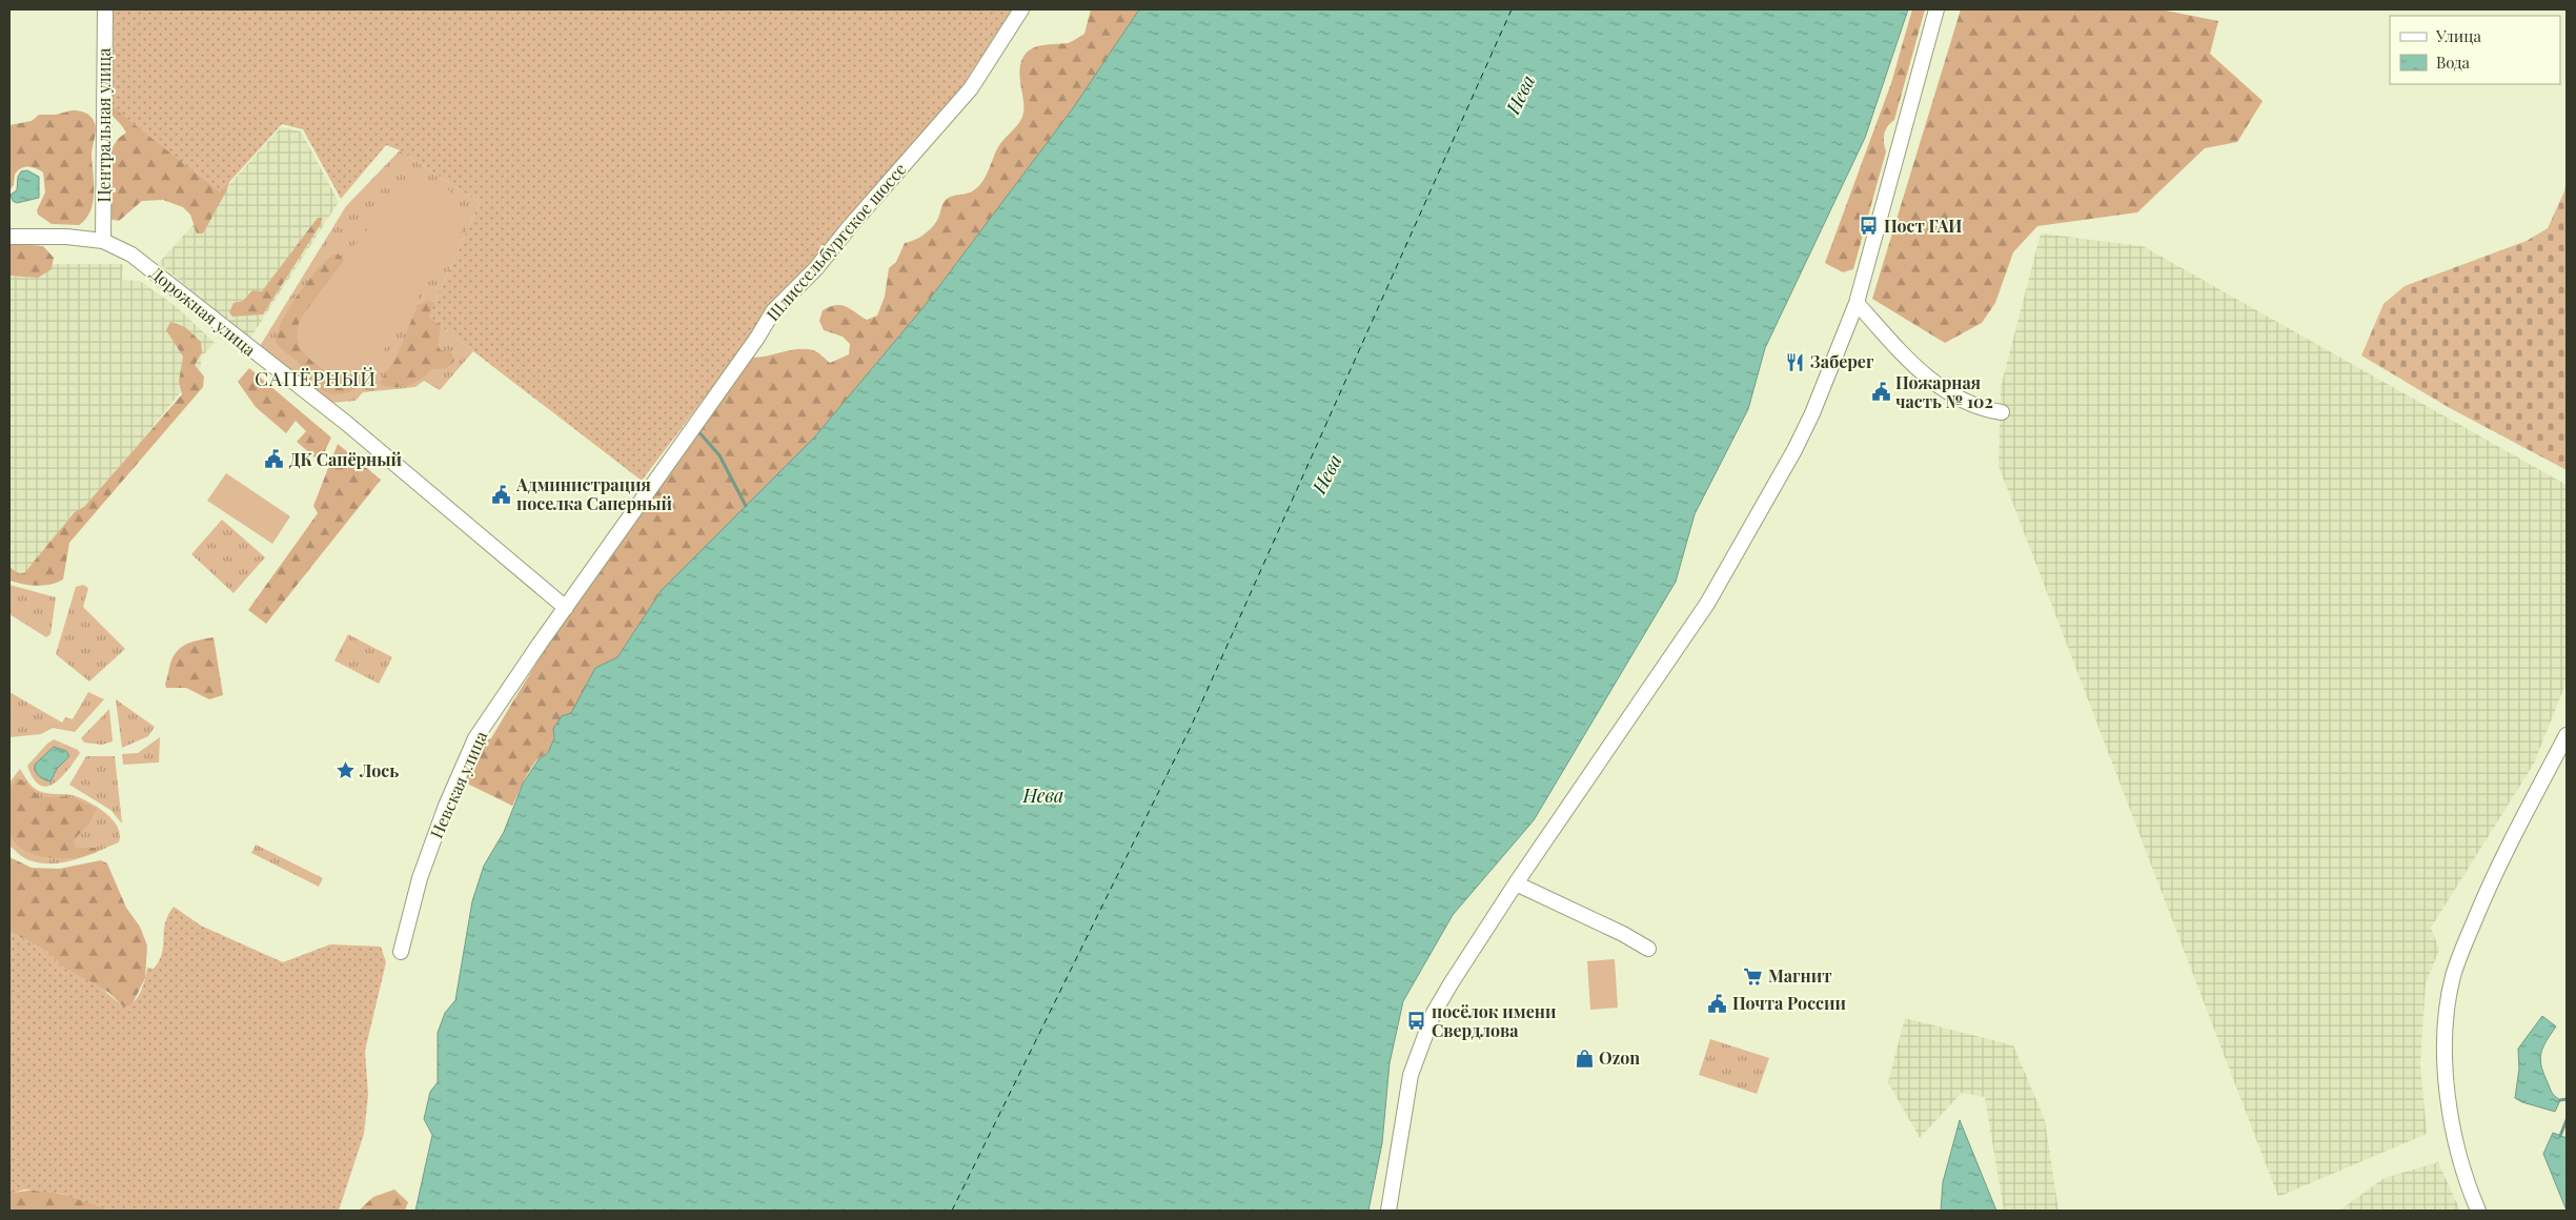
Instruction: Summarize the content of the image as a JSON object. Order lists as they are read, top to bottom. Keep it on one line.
{"streets":{"street":["Центральная улица","Шлиссельбургское шоссе","Дорожная улица","Невская улица"]},"crossings":[["Центральная улица","Дорожная улица"],["Шлиссельбургское шоссе","Дорожная улица"],["Шлиссельбургское шоссе","Невская улица"],["Дорожная улица","Невская улица"]],"districts":["САПЁРНЫЙ"],"water":["Нева"],"places":{"bus stop":["Пост ГАИ","посёлок имени Свердлова"],"restaurant":["Заберег"],"public building":["Пожарная часть № 102","ДК Сапёрный","Администрация поселка Саперный","Почта России"],"place":["Лось"],"supermarket":["Магнит"],"shop":["Ozon"]},"legend":["Улица","Вода"]}
